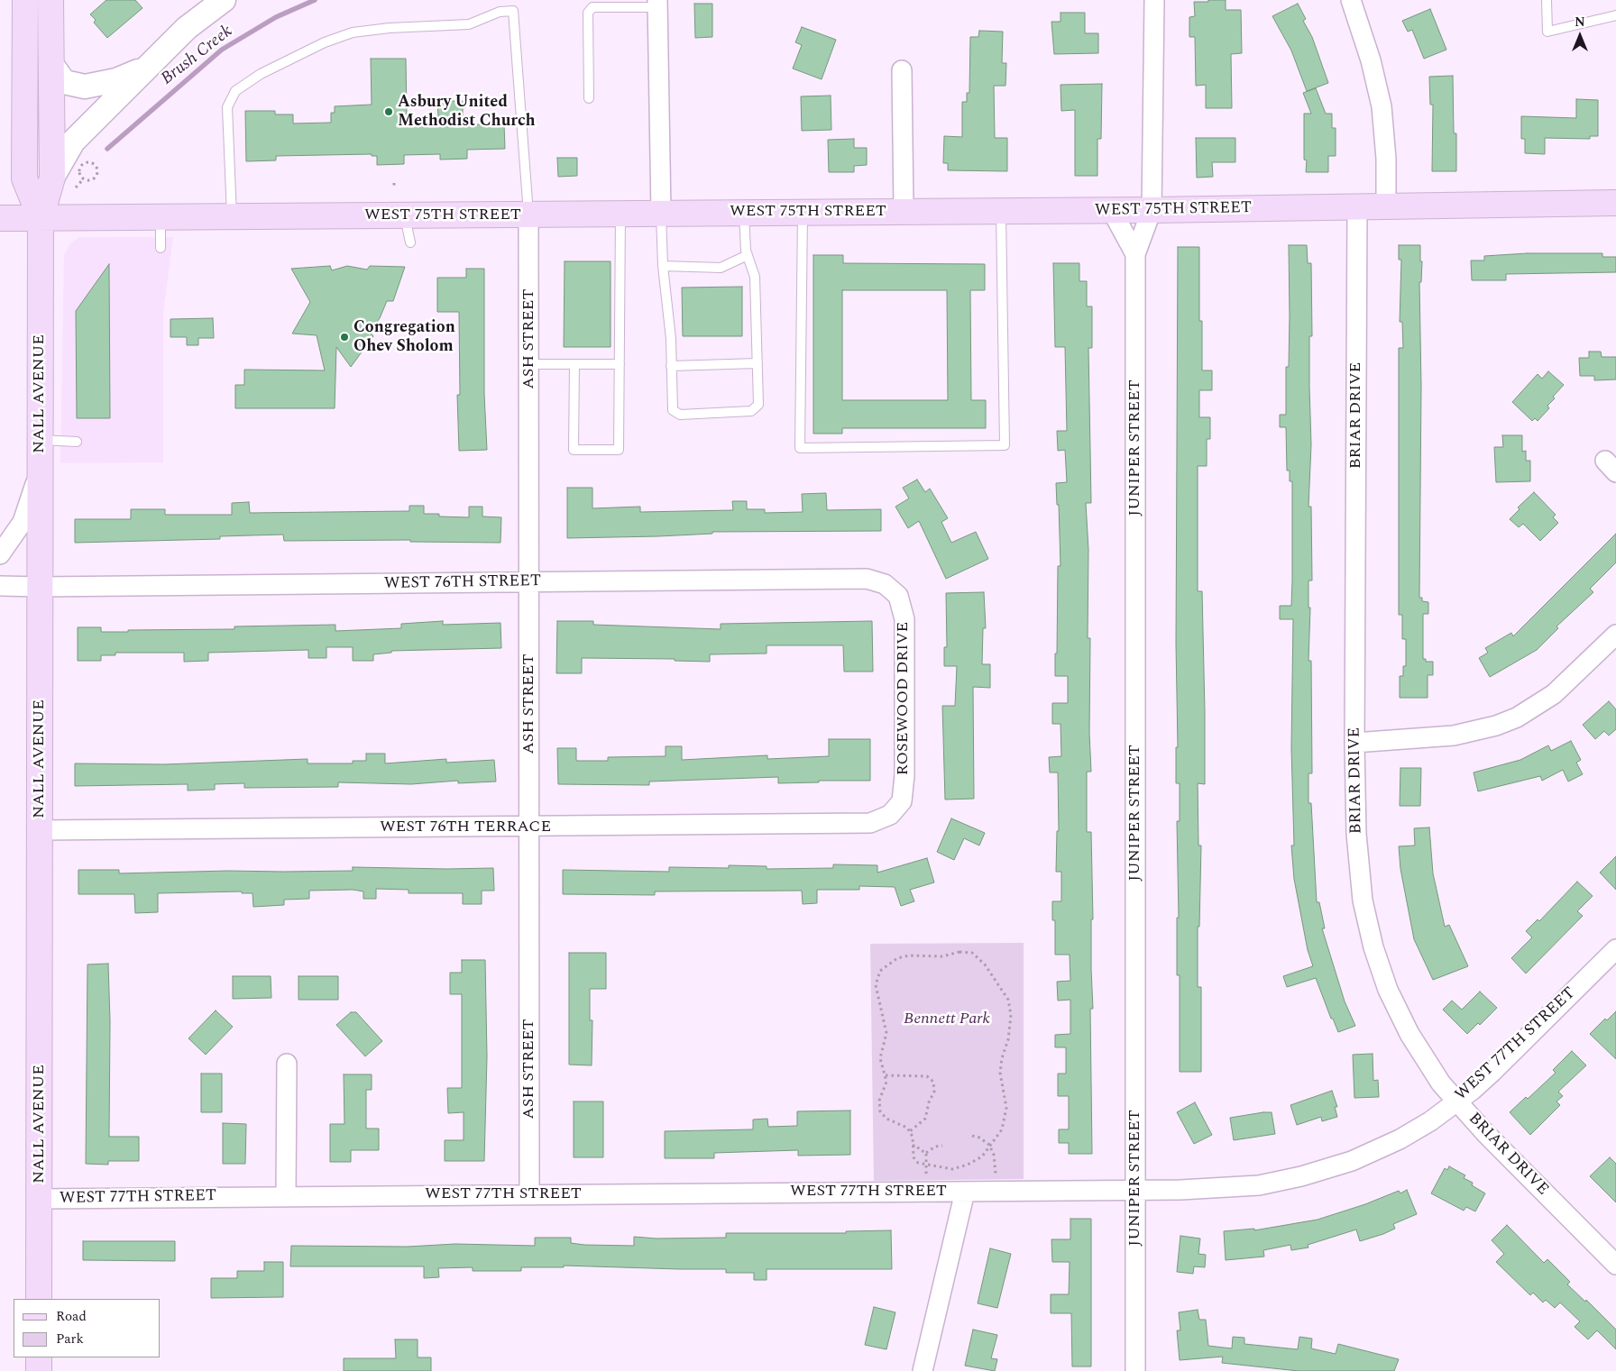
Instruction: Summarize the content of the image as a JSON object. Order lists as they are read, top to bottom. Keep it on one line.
{"streets":{"main road":["WEST 75TH STREET","NALL AVENUE"],"street":["ASH STREET","BRIAR DRIVE","JUNIPER STREET","WEST 76TH STREET","ROSEWOOD DRIVE","WEST 76TH TERRACE","WEST 77TH STREET"]},"crossings":[["WEST 75TH STREET","ASH STREET"],["WEST 75TH STREET","NALL AVENUE"],["WEST 75TH STREET","BRIAR DRIVE"],["WEST 75TH STREET","JUNIPER STREET"],["ASH STREET","WEST 76TH STREET"],["ASH STREET","WEST 76TH TERRACE"],["ASH STREET","WEST 77TH STREET"],["NALL AVENUE","WEST 76TH STREET"],["NALL AVENUE","WEST 76TH TERRACE"],["NALL AVENUE","WEST 77TH STREET"],["BRIAR DRIVE","WEST 77TH STREET"],["JUNIPER STREET","WEST 77TH STREET"],["WEST 76TH STREET","ROSEWOOD DRIVE"],["ROSEWOOD DRIVE","WEST 76TH TERRACE"]],"water":["Brush Creek"],"parks":["Bennett Park"],"places":["Asbury United Methodist Church","Congregation Ohev Sholom"],"legend":["Road","Park"],"north":"top"}
